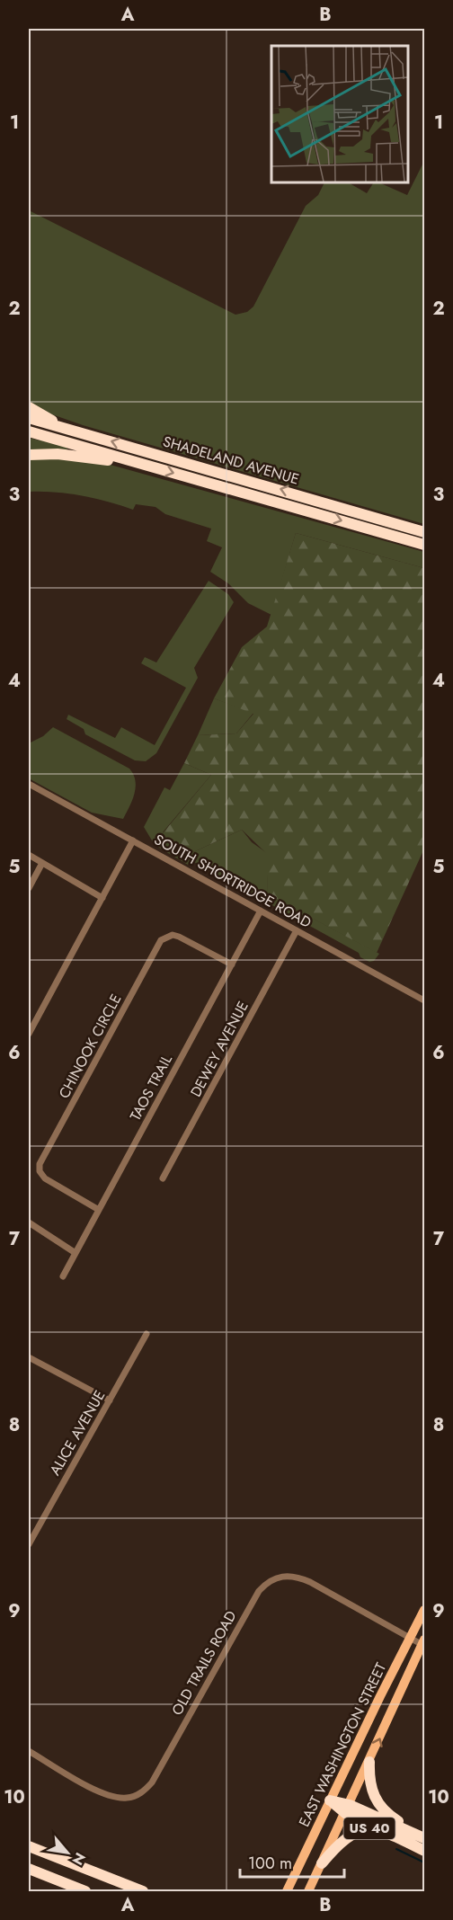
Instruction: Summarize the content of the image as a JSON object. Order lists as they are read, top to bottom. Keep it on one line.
{"streets":{"highway":["SHADELAND AVENUE","US 40"],"main road":["EAST WASHINGTON STREET"],"street":["SOUTH SHORTRIDGE ROAD","CHINOOK CIRCLE","DEWEY AVENUE","TAOS TRAIL","ALICE AVENUE","OLD TRAILS ROAD"]},"crossings":[["SOUTH SHORTRIDGE ROAD","DEWEY AVENUE"],["SOUTH SHORTRIDGE ROAD","TAOS TRAIL"],["CHINOOK CIRCLE","TAOS TRAIL"],["OLD TRAILS ROAD","EAST WASHINGTON STREET"],["EAST WASHINGTON STREET","US 40"]],"scale_bar":"100 m","north":"bottom right","grid":{"columns":["A","B"],"rows":["1","2","3","4","5","6","7","8","9","10"]}}
